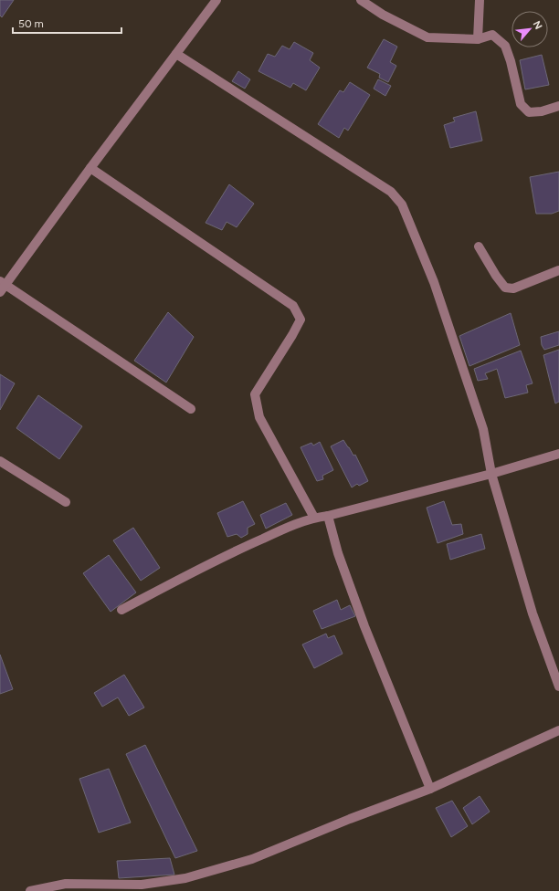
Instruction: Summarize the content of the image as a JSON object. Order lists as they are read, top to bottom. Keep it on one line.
{"scale_bar":"50 m","north":"top right"}
